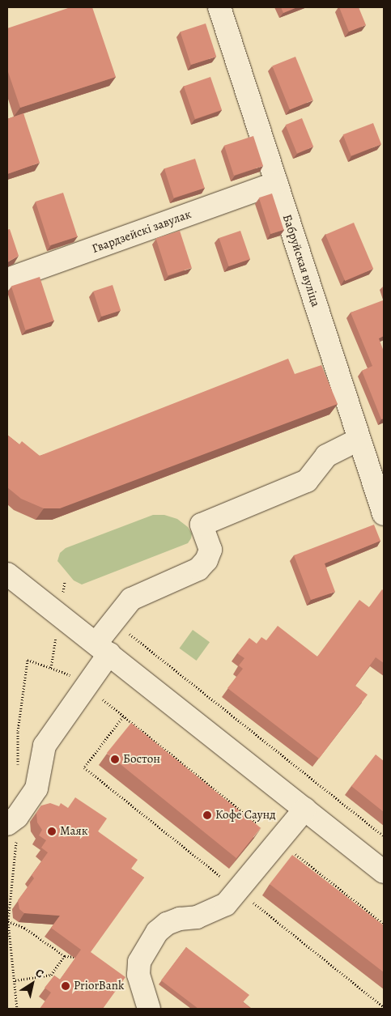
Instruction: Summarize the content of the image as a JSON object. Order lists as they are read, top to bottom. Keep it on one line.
{"streets":{"street":["Гвардзейскі завулак","Бабруйская вуліца"]},"crossings":[["Гвардзейскі завулак","Бабруйская вуліца"]],"places":["Бостон","Кофе Саунд","Маяк","PriorBank"],"north":"top right"}
